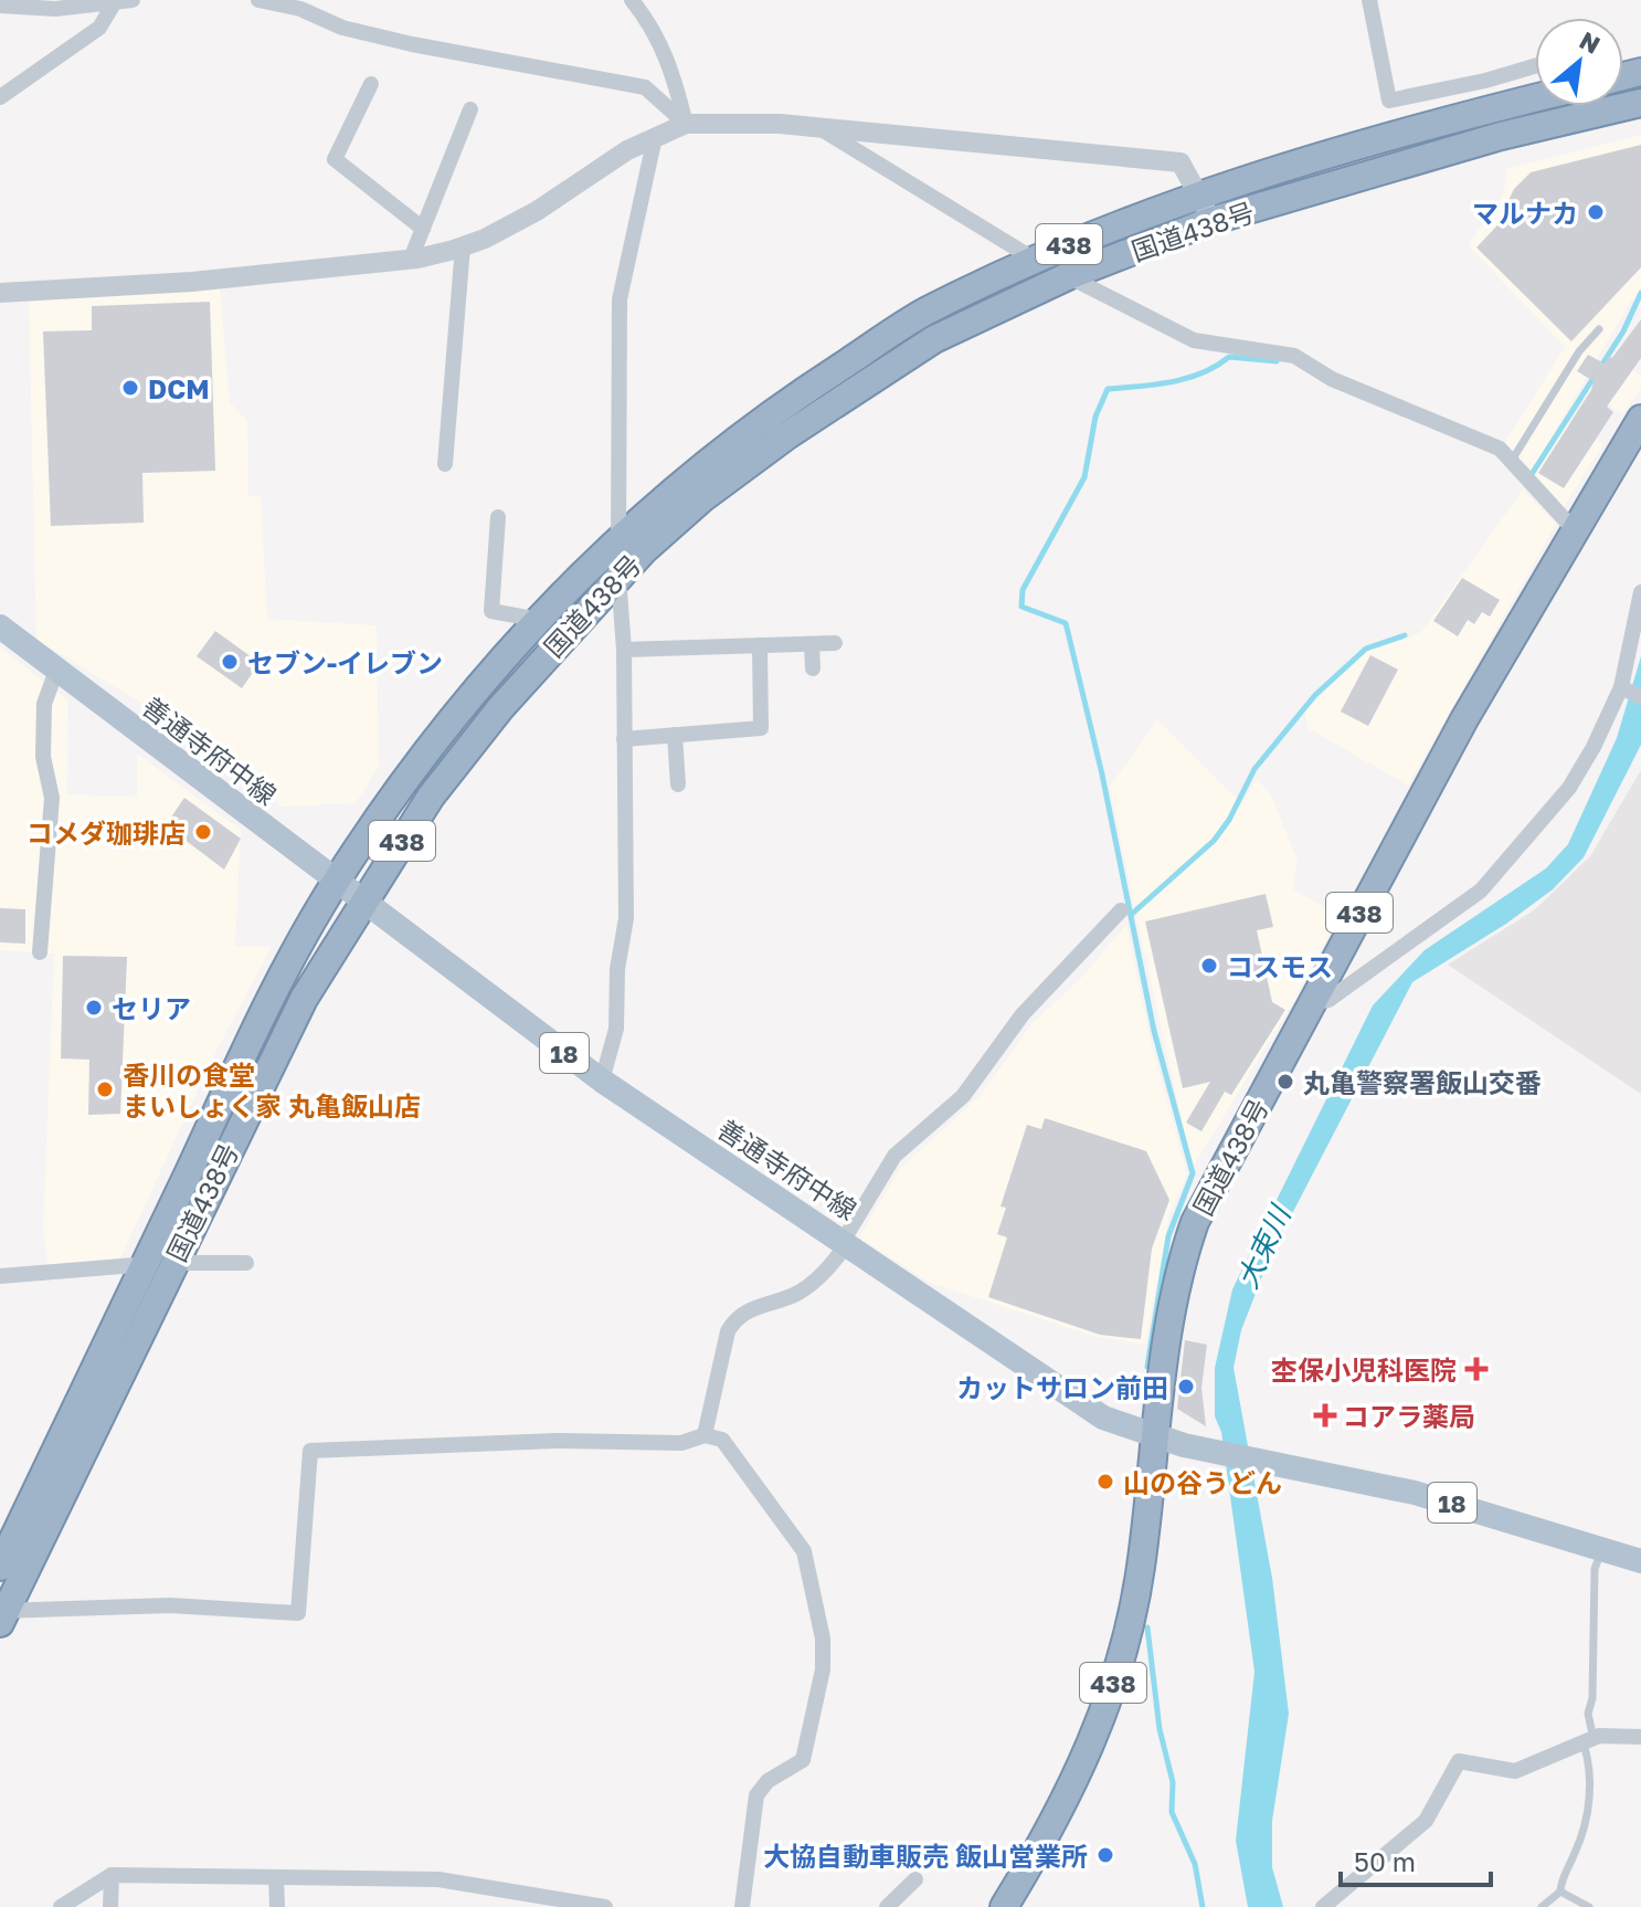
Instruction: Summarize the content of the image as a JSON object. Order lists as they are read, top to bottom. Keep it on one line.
{"streets":{"highway":["国道438号","438"],"main road":["善通寺府中線","18"]},"crossings":[["国道438号","善通寺府中線"]],"water":["大束川"],"places":{"other":["マルナカ","DCM","セブン-イレブン","コメダ珈琲店","コスモス","セリア","丸亀警察署飯山交番","香川の食堂 まいしょく家 丸亀飯山店","カットサロン前田","山の谷うどん","大協自動車販売 飯山営業所"],"health":["杢保小児科医院","コアラ薬局"]},"scale_bar":"50 m","north":"top right"}
